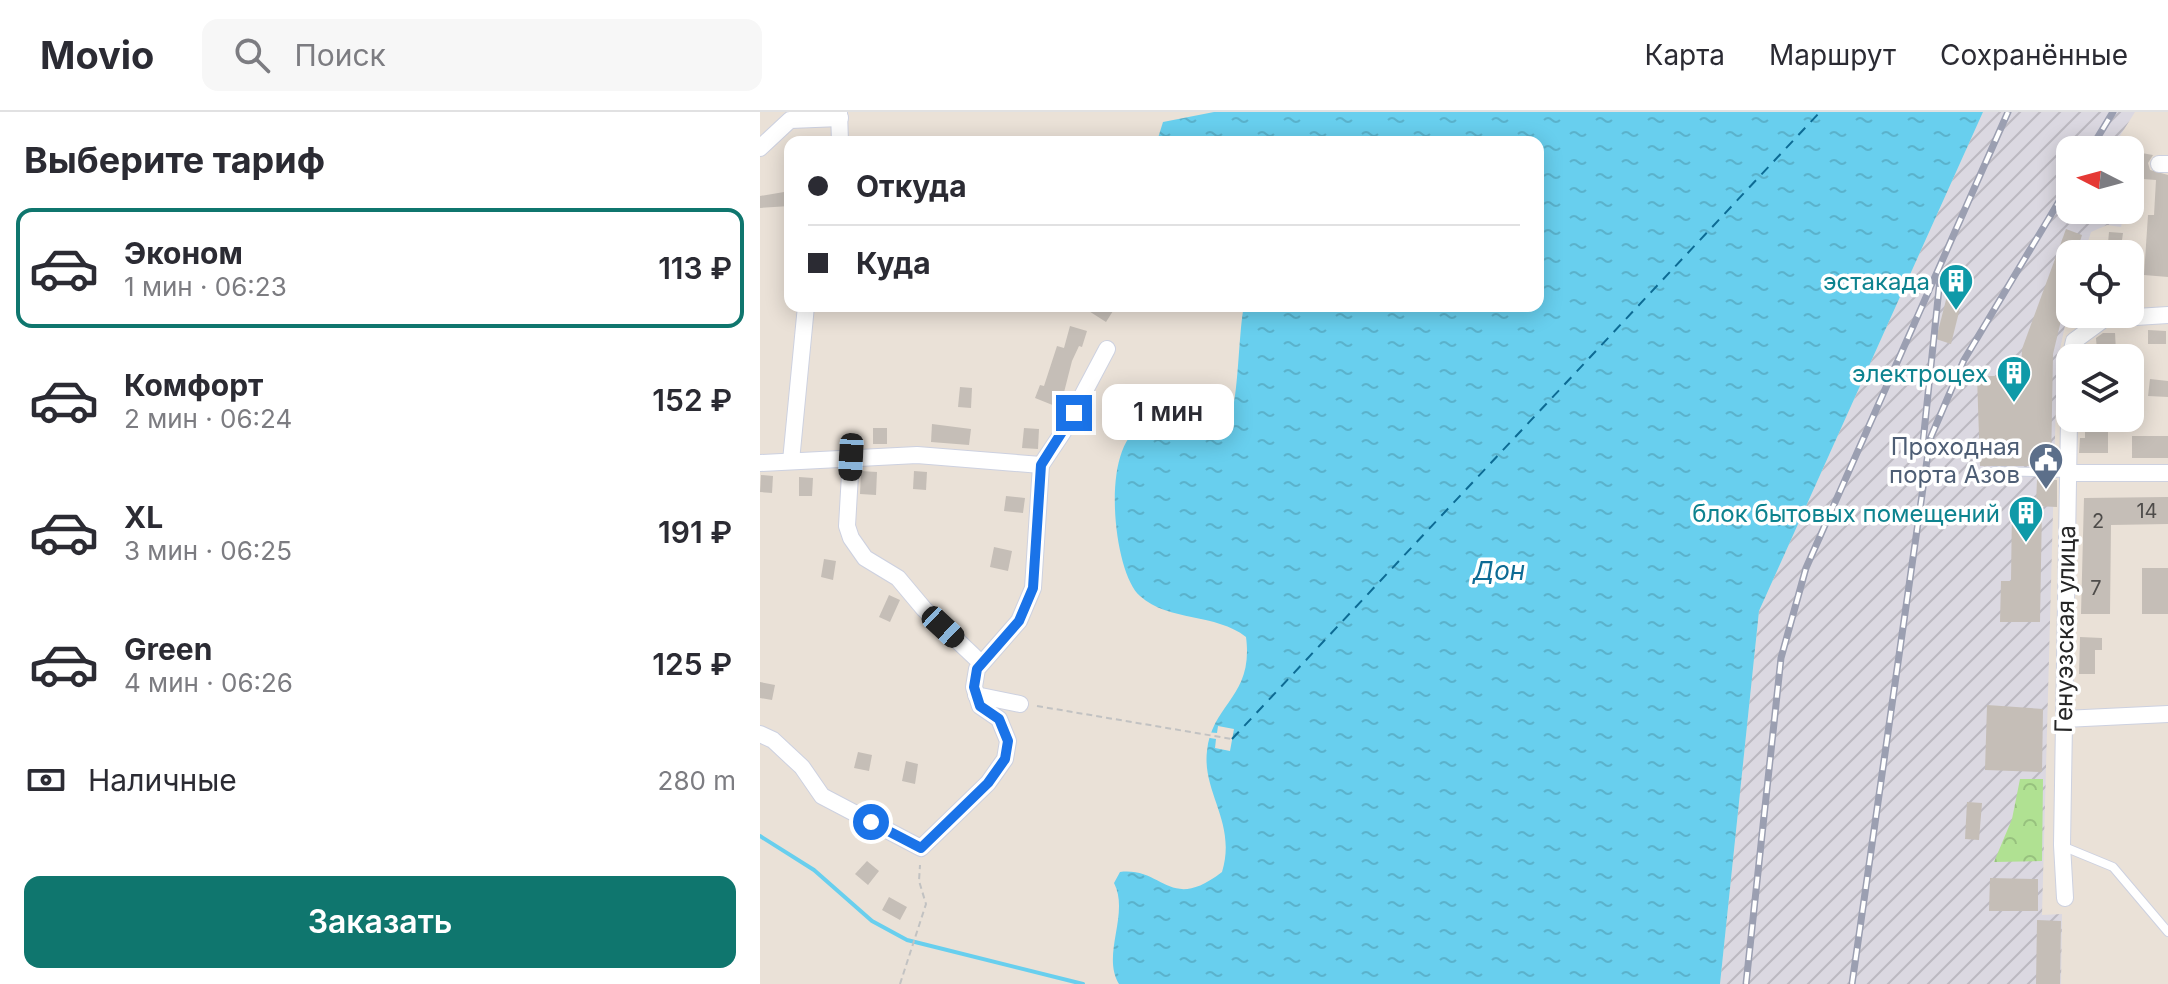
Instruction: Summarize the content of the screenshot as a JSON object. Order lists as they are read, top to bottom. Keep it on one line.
{"streets":{"street":["Генуэзская улица"]},"water":["Дон"],"places":{"building":["эстакада","электроцех","блок бытовых помещений"],"public building":["Проходная порта Азов"]},"house_numbers":["14","2","7"],"north":"left","page":{"header":"Movio","search":"Поиск","nav":["Карта","Маршрут","Сохранённые"],"heading":"Выберите тариф","banner":["Откуда","Куда"],"list":[{"name":"Эконом","note":"1 мин · 06:23","value":"113 ₽"},{"name":"Комфорт","note":"2 мин · 06:24","value":"152 ₽"},{"name":"XL","note":"3 мин · 06:25","value":"191 ₽"},{"name":"Green","note":"4 мин · 06:26","value":"125 ₽"}],"bubble":"1 мин","pay":["Наличные","280 m"],"buttons":"Заказать"}}
